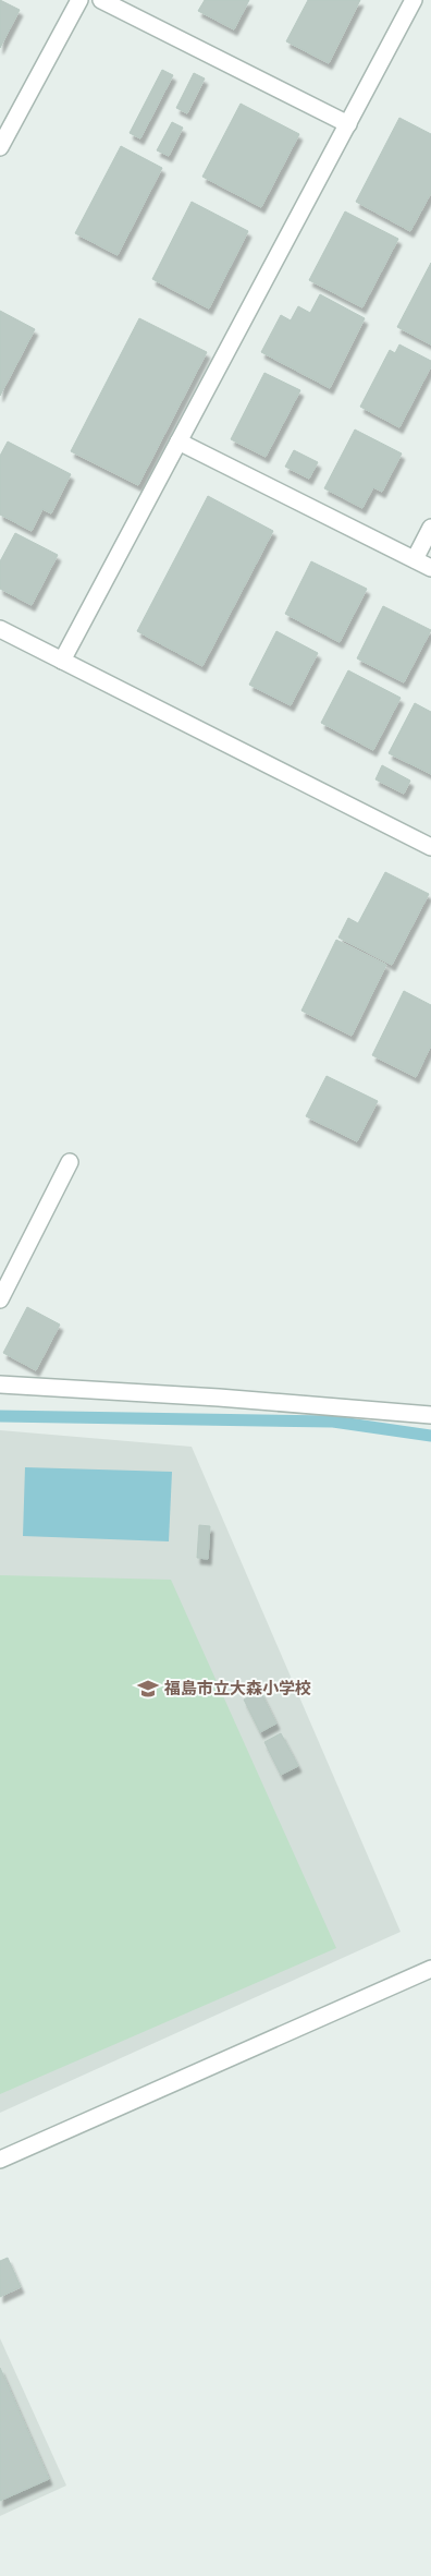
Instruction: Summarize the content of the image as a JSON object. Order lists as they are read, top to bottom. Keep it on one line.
{"places":{"school or university":["福島市立大森小学校"]}}
